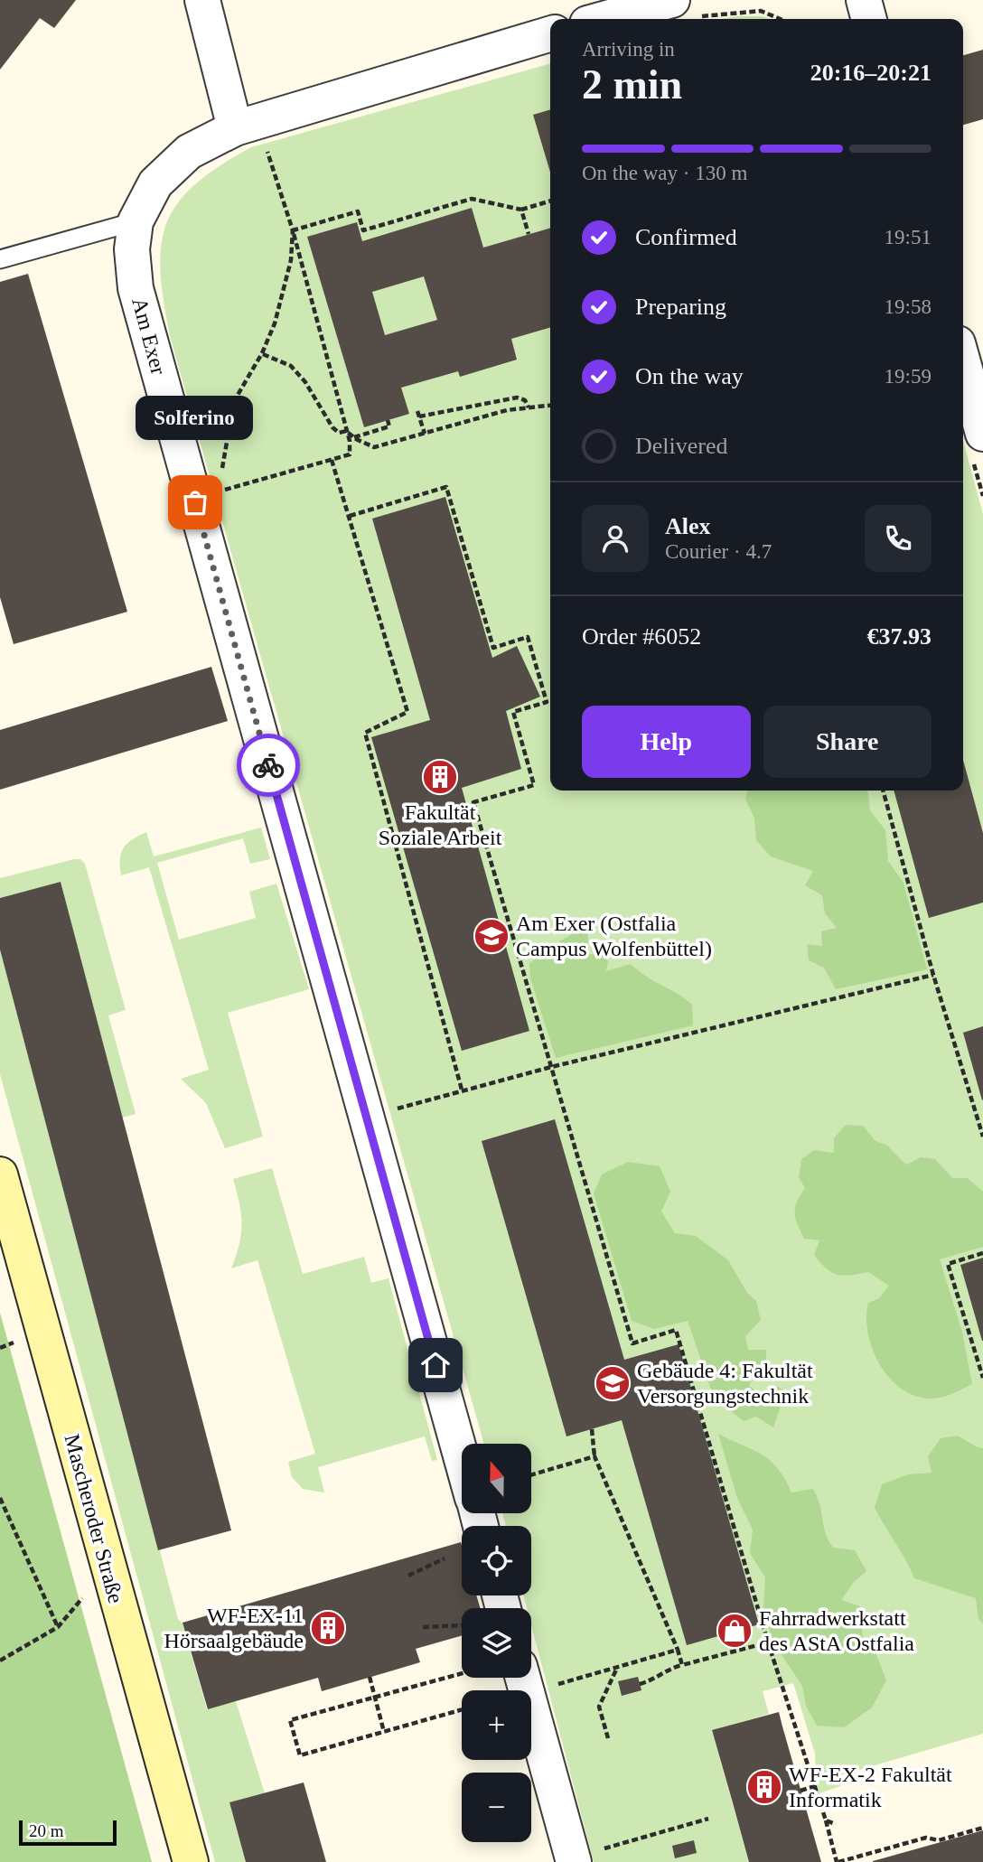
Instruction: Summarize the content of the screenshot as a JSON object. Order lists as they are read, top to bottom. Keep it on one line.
{"streets":{"main road":["Mascheroder Straße"],"street":["Am Exer"]},"places":{"other":["Solferino"],"building":["Fakultät Soziale Arbeit","WF-EX-11 Hörsaalgebäude","WF-EX-2 Fakultät Informatik"],"school or university":["Am Exer (Ostfalia Campus Wolfenbüttel)","Gebäude 4: Fakultät Versorgungstechnik"],"shop":["Fahrradwerkstatt des AStA Ostfalia"]},"scale_bar":"20 m","north":"top","page":{"heading":["2 min","Arriving in","20:16–20:21"],"panel":["Alex","Courier · 4.7","Order #6052","€37.93"],"bar":"On the way · 130 m","list":[["Confirmed","19:51"],["Preparing","19:58"],["On the way","19:59"],"Delivered"],"bubble":"Solferino","buttons":["Help","Share"],"map_buttons":["+","−"],"scale":"20 m"}}
